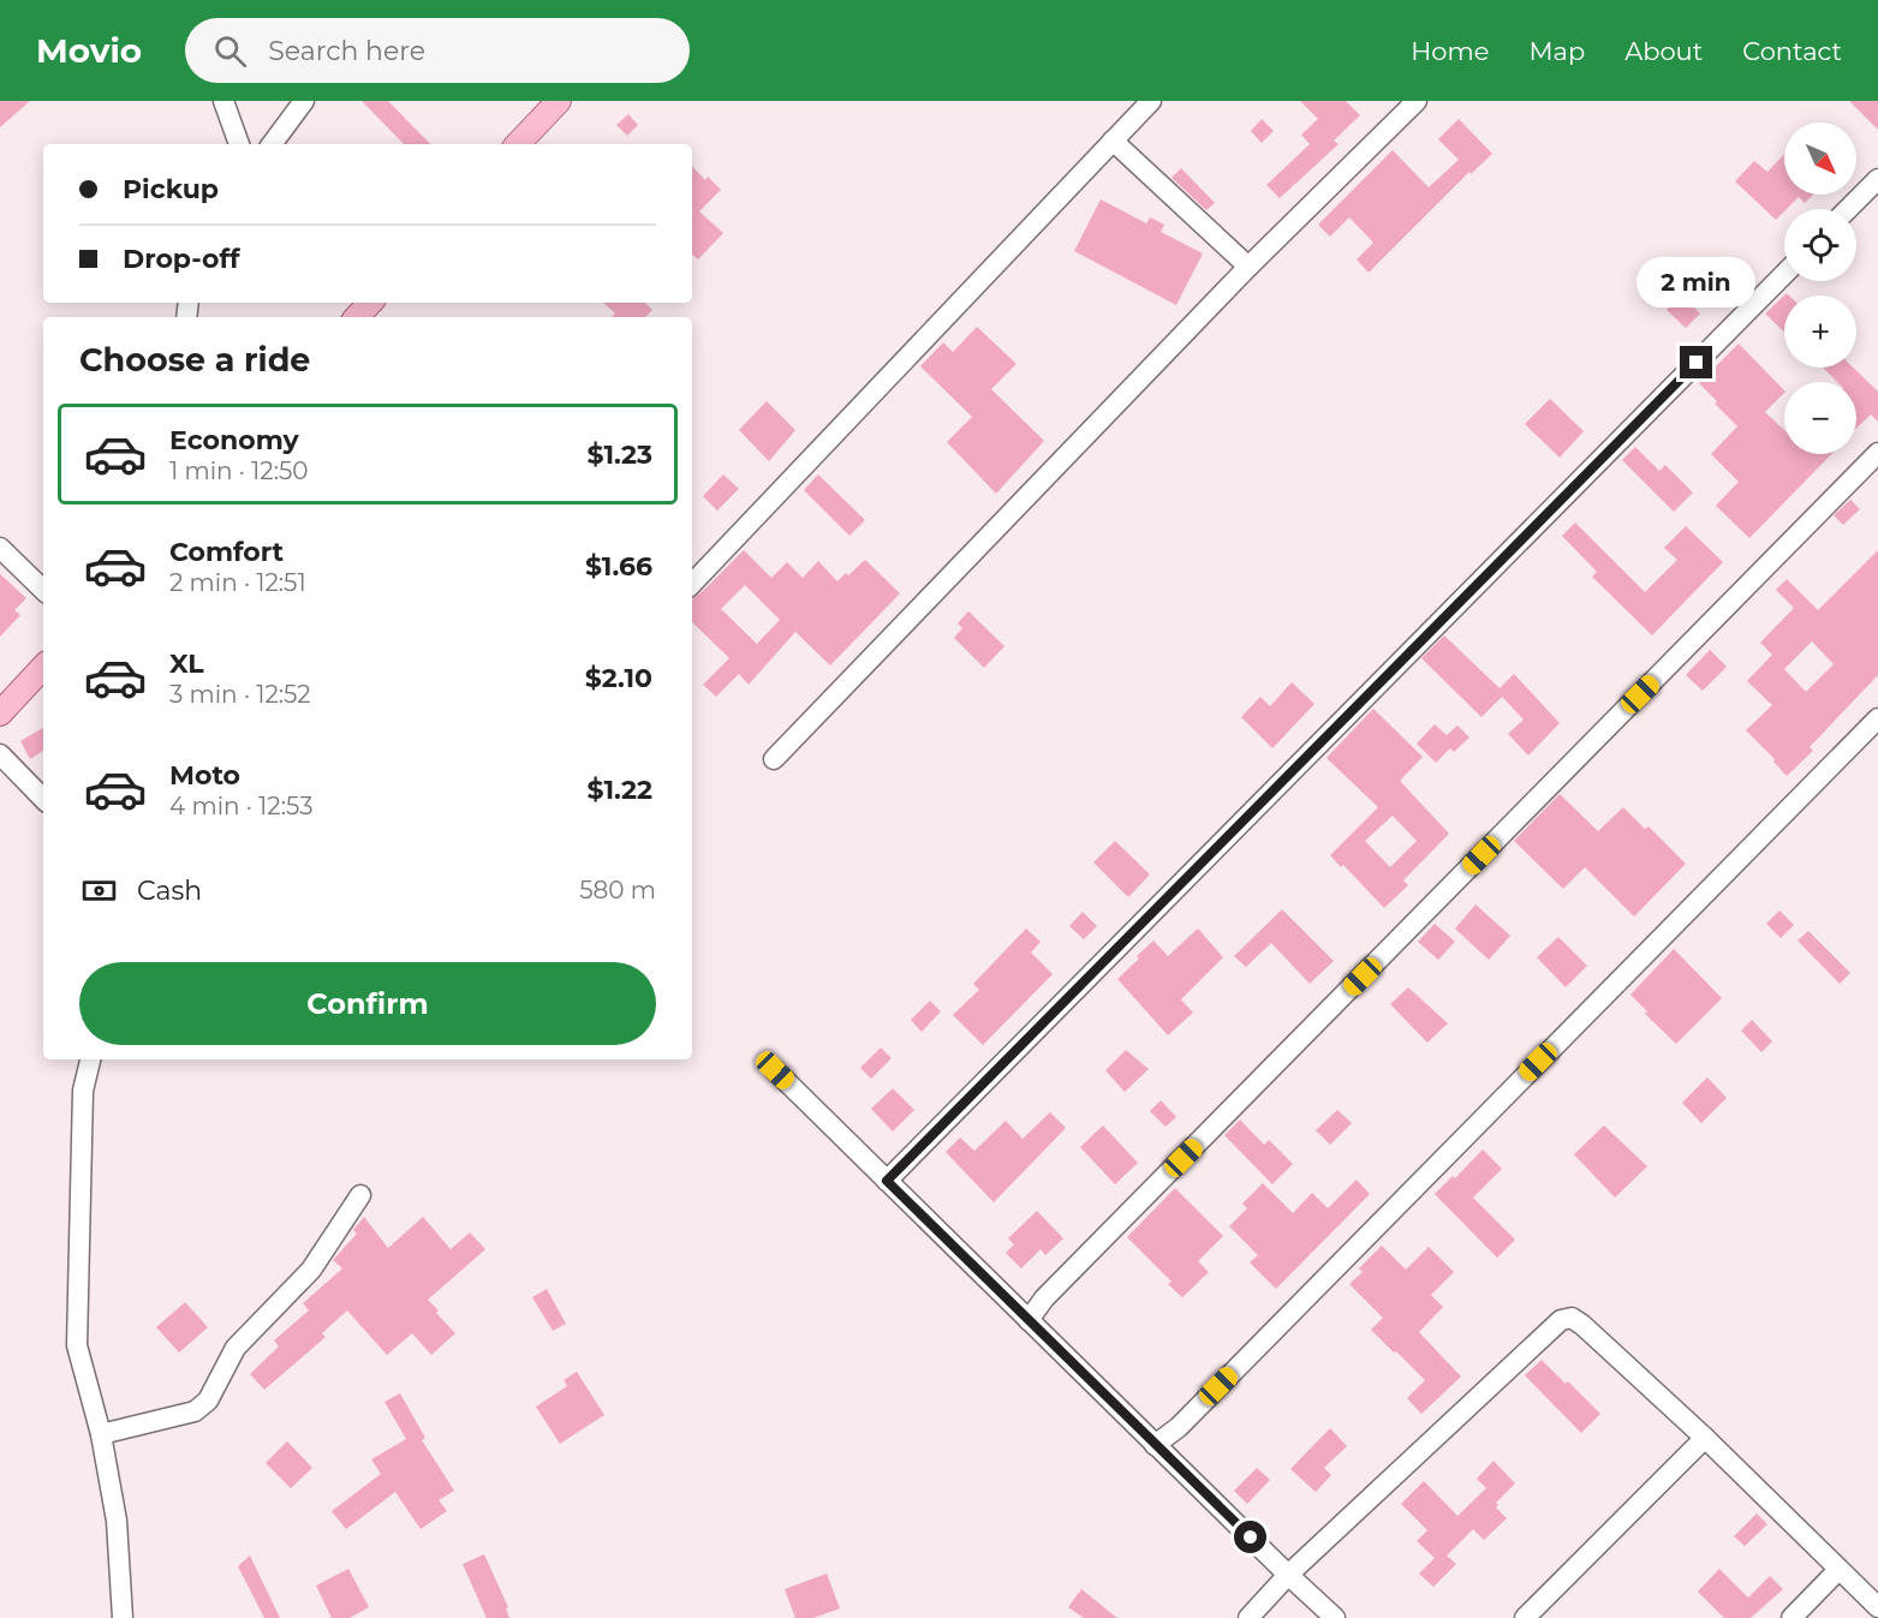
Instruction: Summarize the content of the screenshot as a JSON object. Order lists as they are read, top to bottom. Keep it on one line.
{"north":"bottom right","page":{"header":"Movio","search":"Search here","nav":["Home","Map","About","Contact"],"map_buttons":["+","−"],"banner":["Pickup","Drop-off"],"bubble":"2 min","heading":"Choose a ride","list":[{"name":"Economy","note":"1 min · 12:50","value":"$1.23"},{"name":"Comfort","note":"2 min · 12:51","value":"$1.66"},{"name":"XL","note":"3 min · 12:52","value":"$2.10"},{"name":"Moto","note":"4 min · 12:53","value":"$1.22"}],"pay":["Cash","580 m"],"buttons":"Confirm"}}
